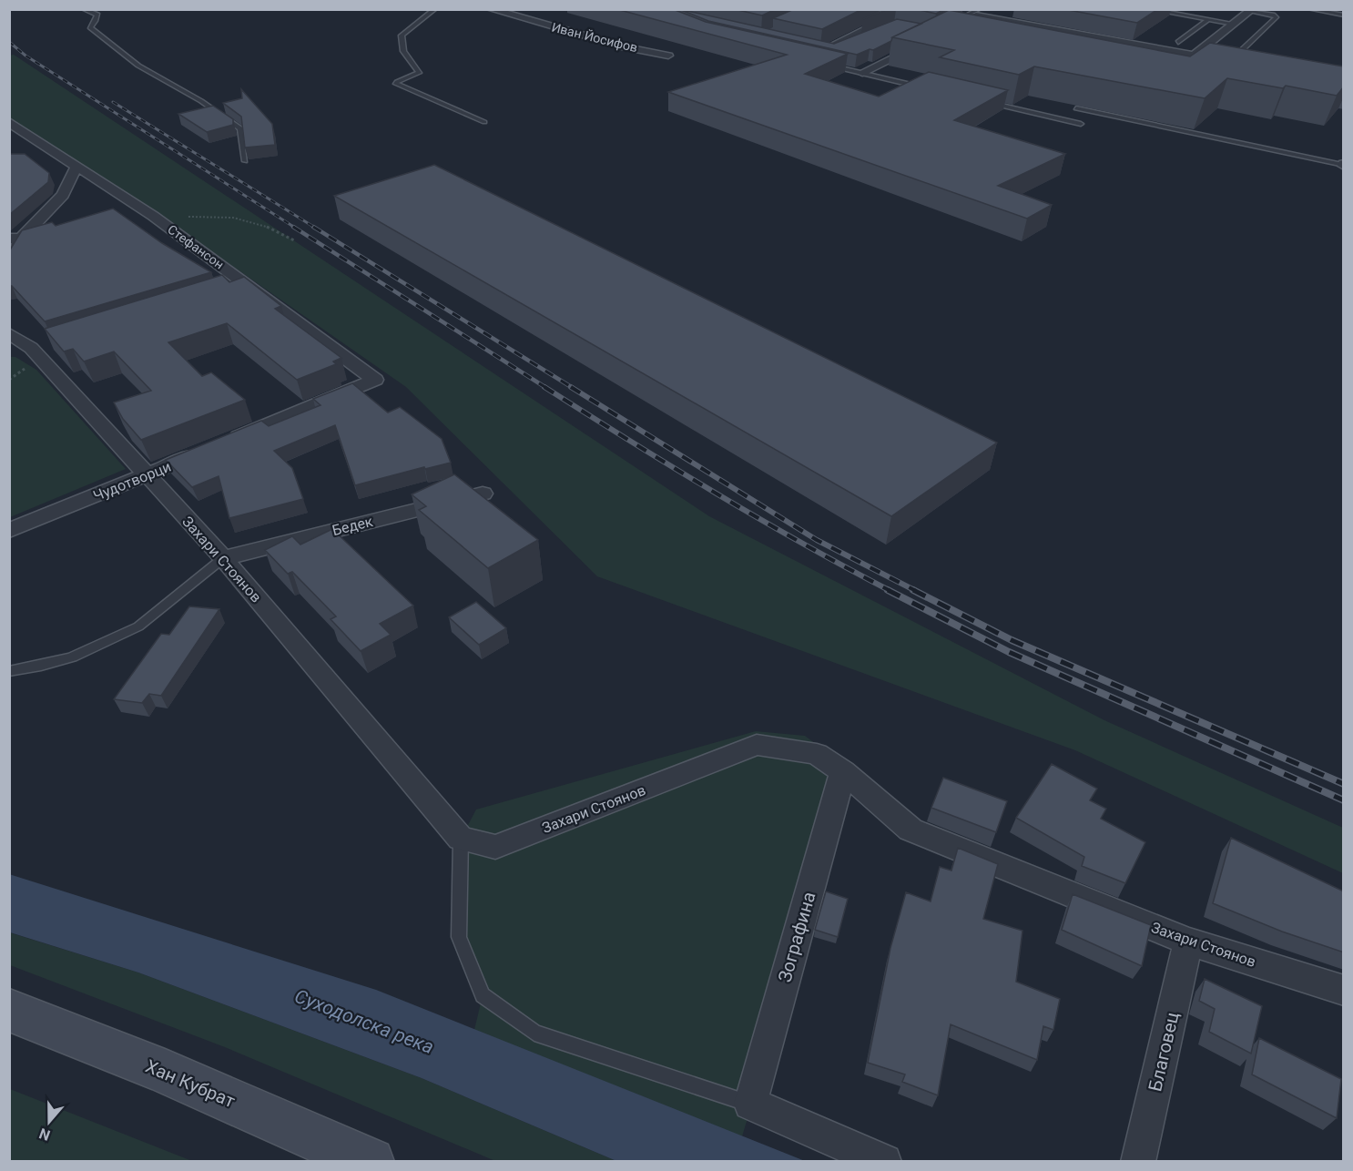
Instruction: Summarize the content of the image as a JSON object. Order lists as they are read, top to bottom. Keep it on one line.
{"streets":{"street":["Иван Йосифов","Стефансон","Чудотворци","Бедек","Захари Стоянов","Зографина","Благовец","Хан Кубрат"]},"crossings":[["Чудотворци","Захари Стоянов"],["Бедек","Захари Стоянов"],["Захари Стоянов","Зографина"],["Захари Стоянов","Благовец"]],"water":["Суходолска река"],"north":"bottom"}
